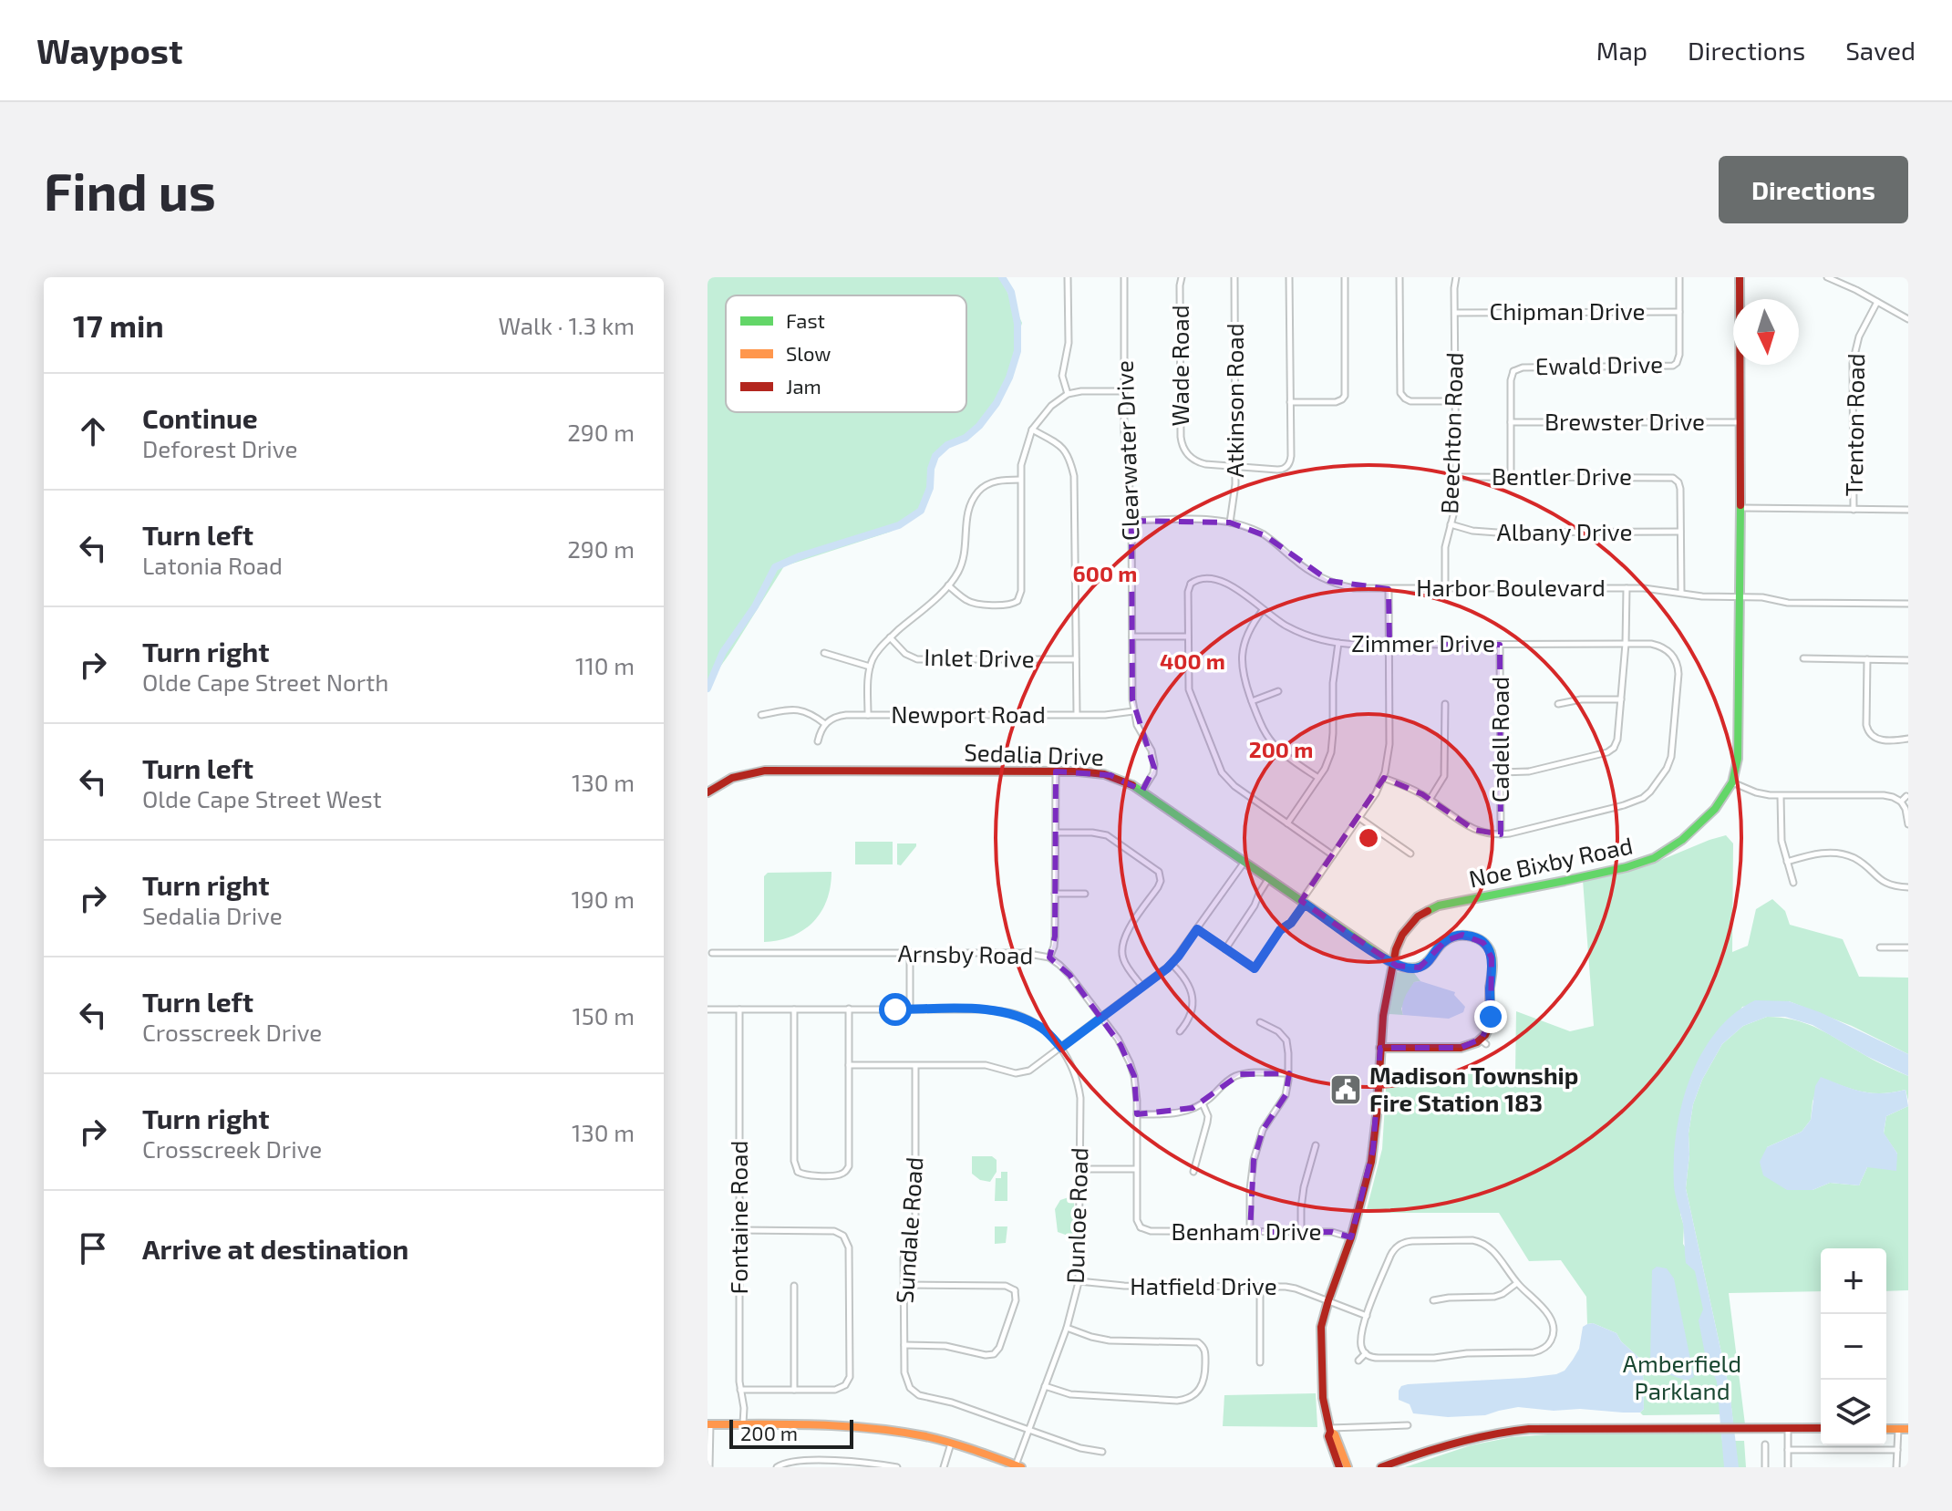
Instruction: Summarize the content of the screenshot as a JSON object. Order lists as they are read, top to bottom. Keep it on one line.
{"streets":{"street":["Chipman Drive","Wade Road","Ewald Drive","Atkinson Road","Brewster Drive","Trenton Road","Beechton Road","Clearwater Drive","Bentler Drive","Albany Drive","Harbor Boulevard","Zimmer Drive","Inlet Drive","Newport Road","Cadell Road","Sedalia Drive","Noe Bixby Road","Arnsby Road","Dunloe Road","Fontaine Road","Sundale Road","Benham Drive","Hatfield Drive"]},"crossings":[["Chipman Drive","Ewald Drive"],["Chipman Drive","Beechton Road"],["Wade Road","Atkinson Road"],["Ewald Drive","Brewster Drive"],["Atkinson Road","Harbor Boulevard"],["Brewster Drive","Noe Bixby Road"],["Beechton Road","Bentler Drive"],["Beechton Road","Albany Drive"],["Beechton Road","Harbor Boulevard"],["Clearwater Drive","Harbor Boulevard"],["Clearwater Drive","Newport Road"],["Clearwater Drive","Sedalia Drive"],["Bentler Drive","Albany Drive"],["Harbor Boulevard","Noe Bixby Road"],["Zimmer Drive","Cadell Road"],["Sedalia Drive","Noe Bixby Road"],["Noe Bixby Road","Benham Drive"],["Noe Bixby Road","Hatfield Drive"],["Arnsby Road","Benham Drive"],["Dunloe Road","Sundale Road"],["Dunloe Road","Hatfield Drive"]],"parks":["Amberfield Parkland"],"places":{"public building":["Madison Township Fire Station 183"]},"legend":["Fast","Slow","Jam"],"scale_bar":"200 m","north":"bottom","page":{"header":"Waypost","nav":["Map","Directions","Saved"],"buttons":"Directions","title":"Find us","heading":["17 min","Walk · 1.3 km"],"list":[["Continue","Deforest Drive","290 m"],["Turn left","Latonia Road","290 m"],["Turn right","Olde Cape Street North","110 m"],["Turn left","Olde Cape Street West","130 m"],["Turn right","Sedalia Drive","190 m"],["Turn left","Crosscreek Drive","150 m"],["Turn right","Crosscreek Drive","130 m"],"Arrive at destination"],"map_buttons":["+","−"],"scale":"200 m"},"rings":["600 m","400 m","200 m"]}
